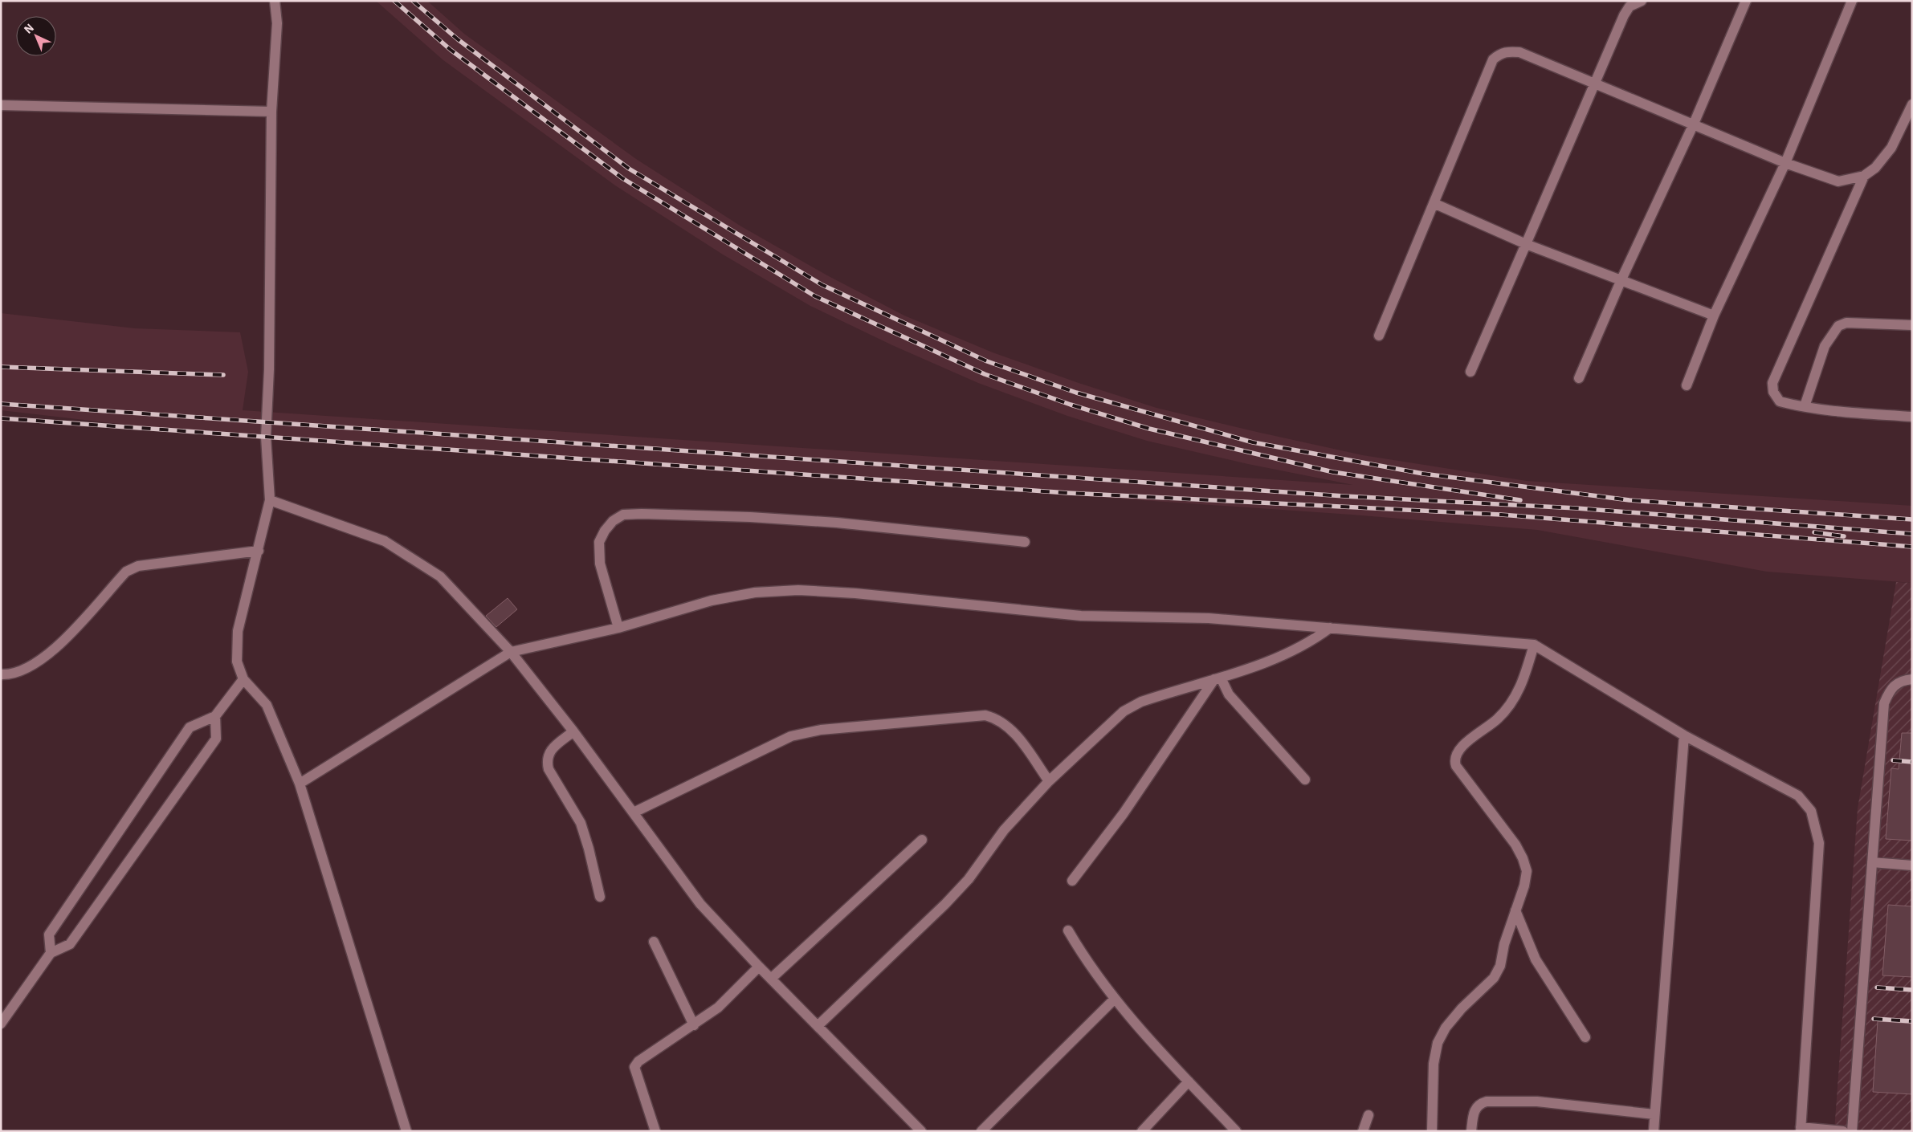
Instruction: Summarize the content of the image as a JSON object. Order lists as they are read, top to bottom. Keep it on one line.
{"north":"top left"}
